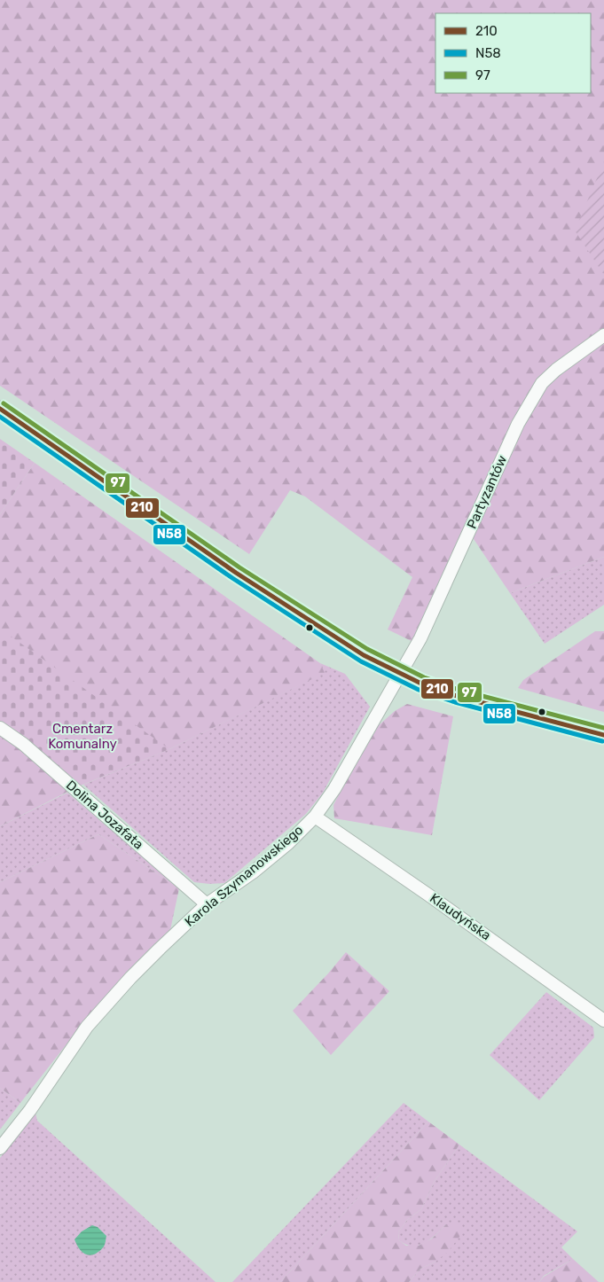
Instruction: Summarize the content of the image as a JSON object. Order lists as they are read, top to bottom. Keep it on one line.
{"streets":{"street":["Partyzantów","Dolina Jozafata","Karola Szymanowskiego","Klaudyńska"]},"crossings":[["Partyzantów","Karola Szymanowskiego"],["Dolina Jozafata","Karola Szymanowskiego"],["Karola Szymanowskiego","Klaudyńska"]],"parks":["Cmentarz Komunalny"],"lines":["transit line 97","transit line 210","transit line N58"],"legend":["210","N58","97"]}
